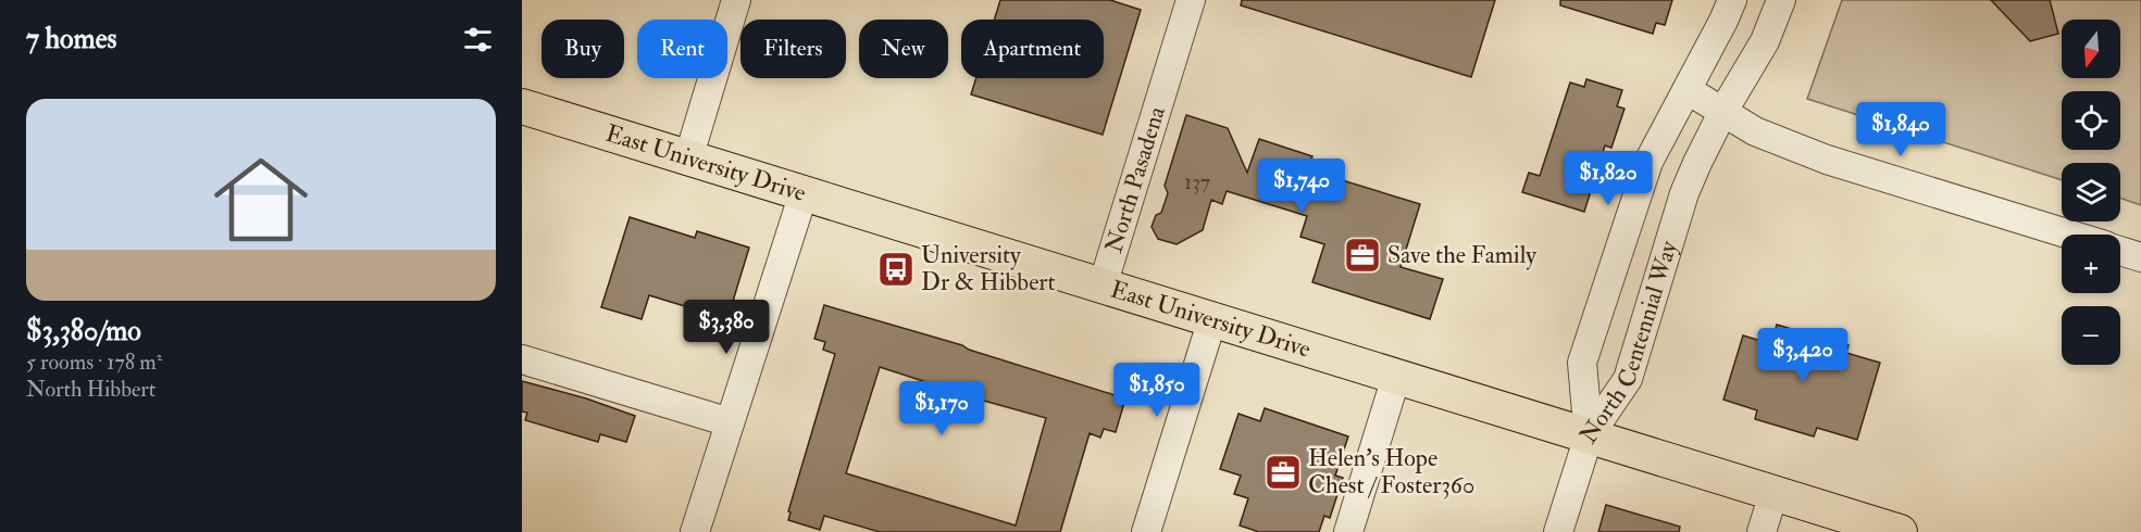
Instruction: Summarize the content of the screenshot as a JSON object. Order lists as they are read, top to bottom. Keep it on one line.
{"streets":{"main road":["East University Drive"],"street":["North Pasadena","North Centennial Way"]},"crossings":[["East University Drive","North Pasadena"],["East University Drive","North Centennial Way"]],"places":{"office":["Save the Family","Helen's Hope Chest / Foster360"],"bus stop":["University Dr & Hibbert"]},"house_numbers":["137"],"north":"bottom","page":{"heading":"7 homes","map_buttons":["+","−"],"chip":["Buy","Rent","Filters","New","Apartment"],"list":[{"name":"$3,380/mo","note":"5 rooms · 178 m² · North Hibbert"}],"price":["$1,840","$1,820","$1,740","$3,380","$3,420","$1,850","$1,170"]}}
